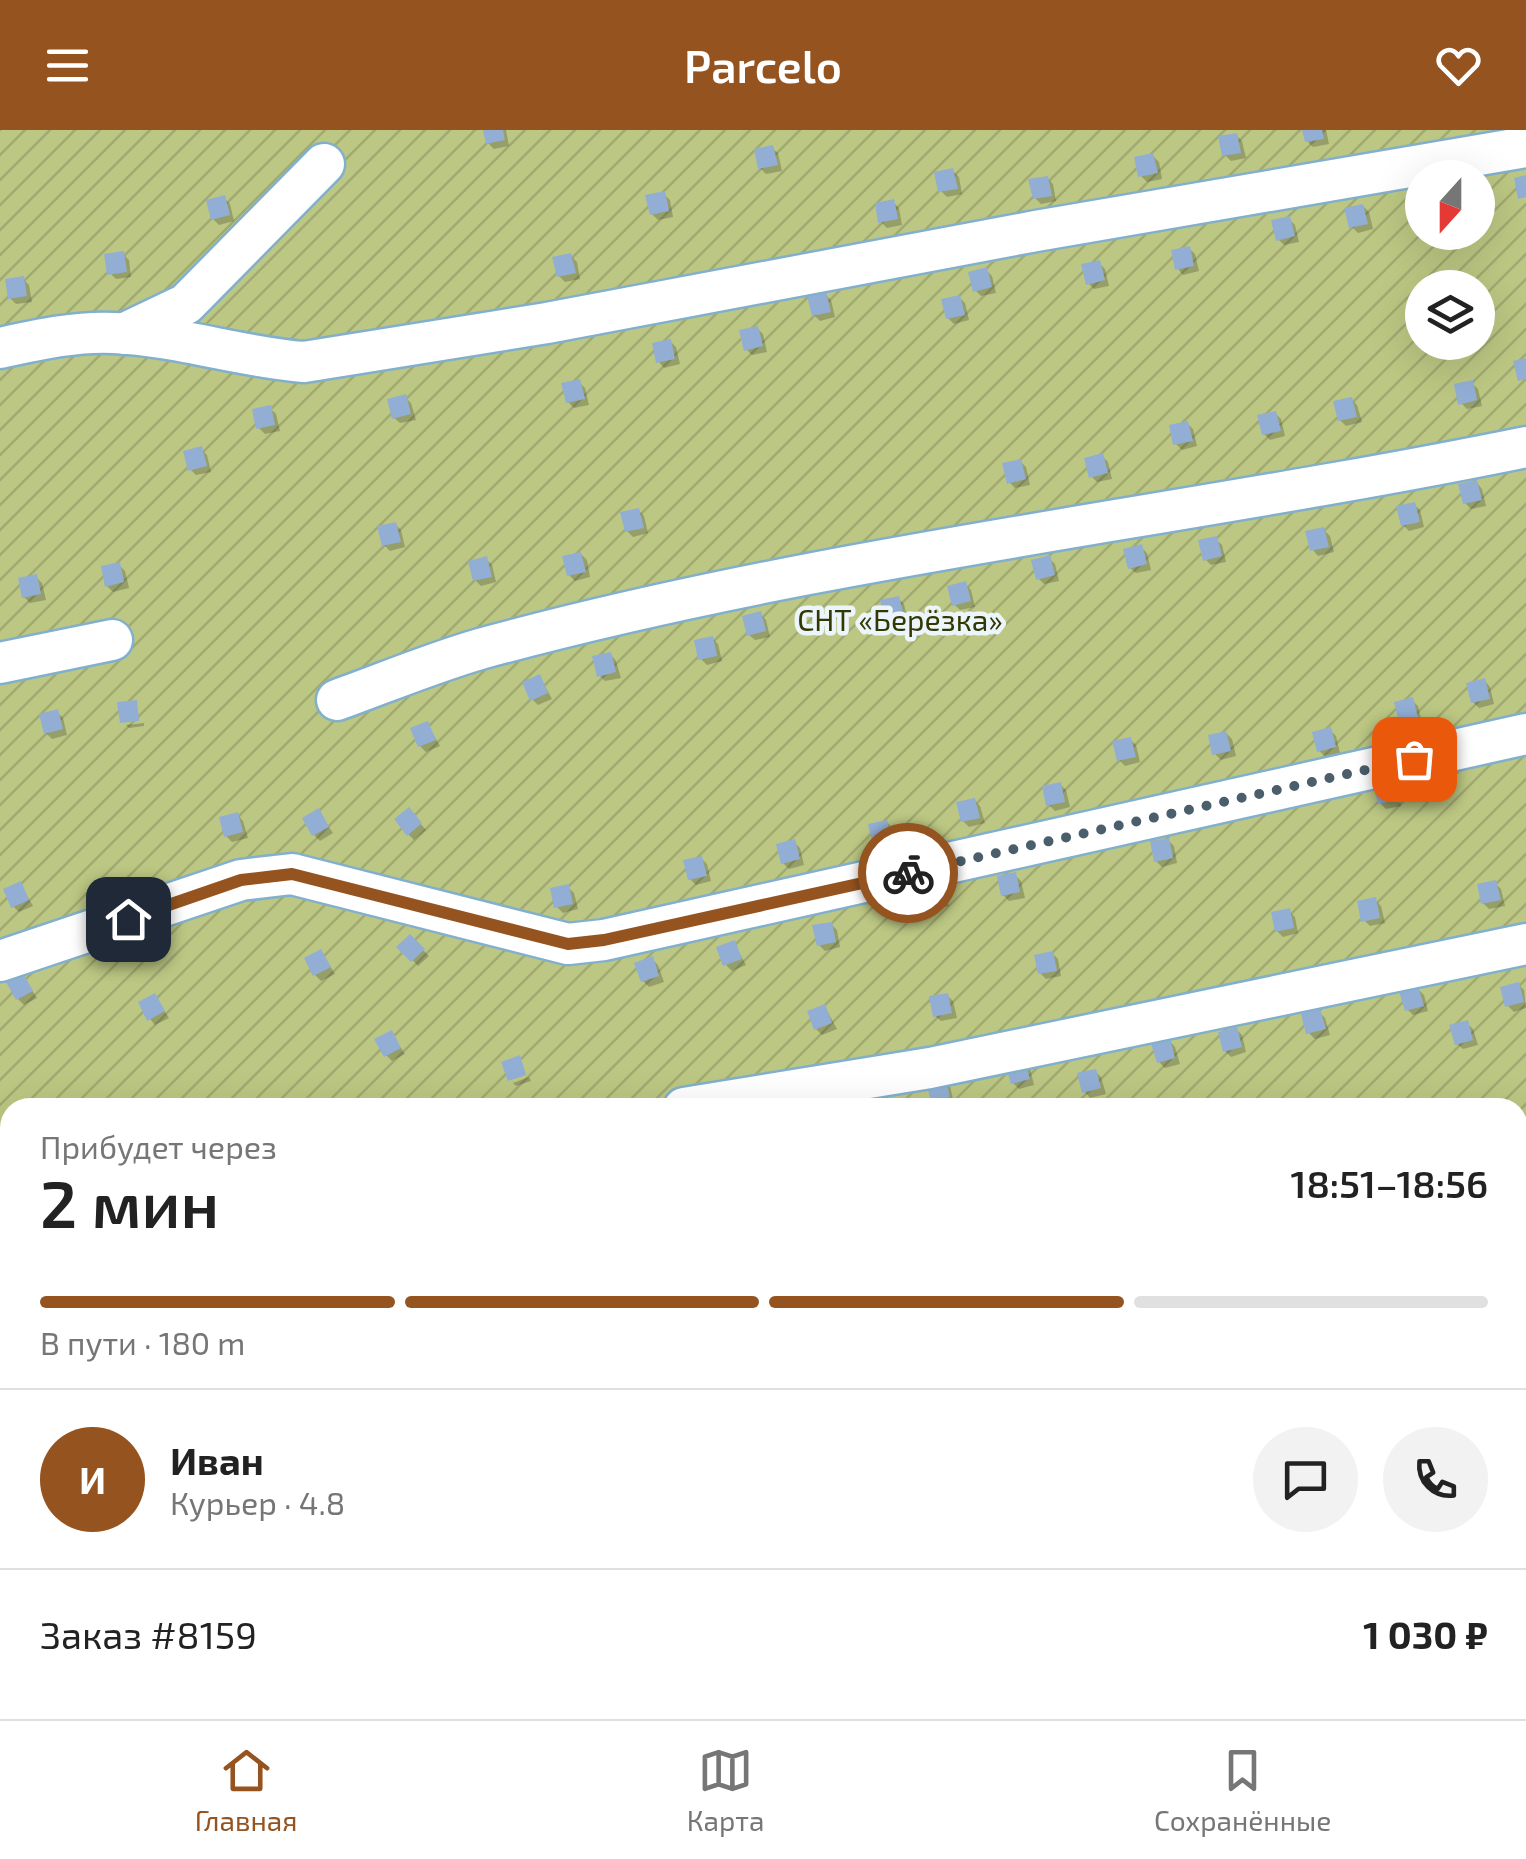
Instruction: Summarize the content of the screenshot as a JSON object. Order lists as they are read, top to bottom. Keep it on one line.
{"parks":["СНТ «Берёзка»"],"north":"bottom","page":{"header":"Parcelo","heading":["2 мин","Прибудет через","18:51–18:56"],"panel":["Иван","Курьер · 4.8","Заказ #8159","1 030 ₽"],"bar":"В пути · 180 m","round":"И","tabs":["Главная","Карта","Сохранённые"]}}
